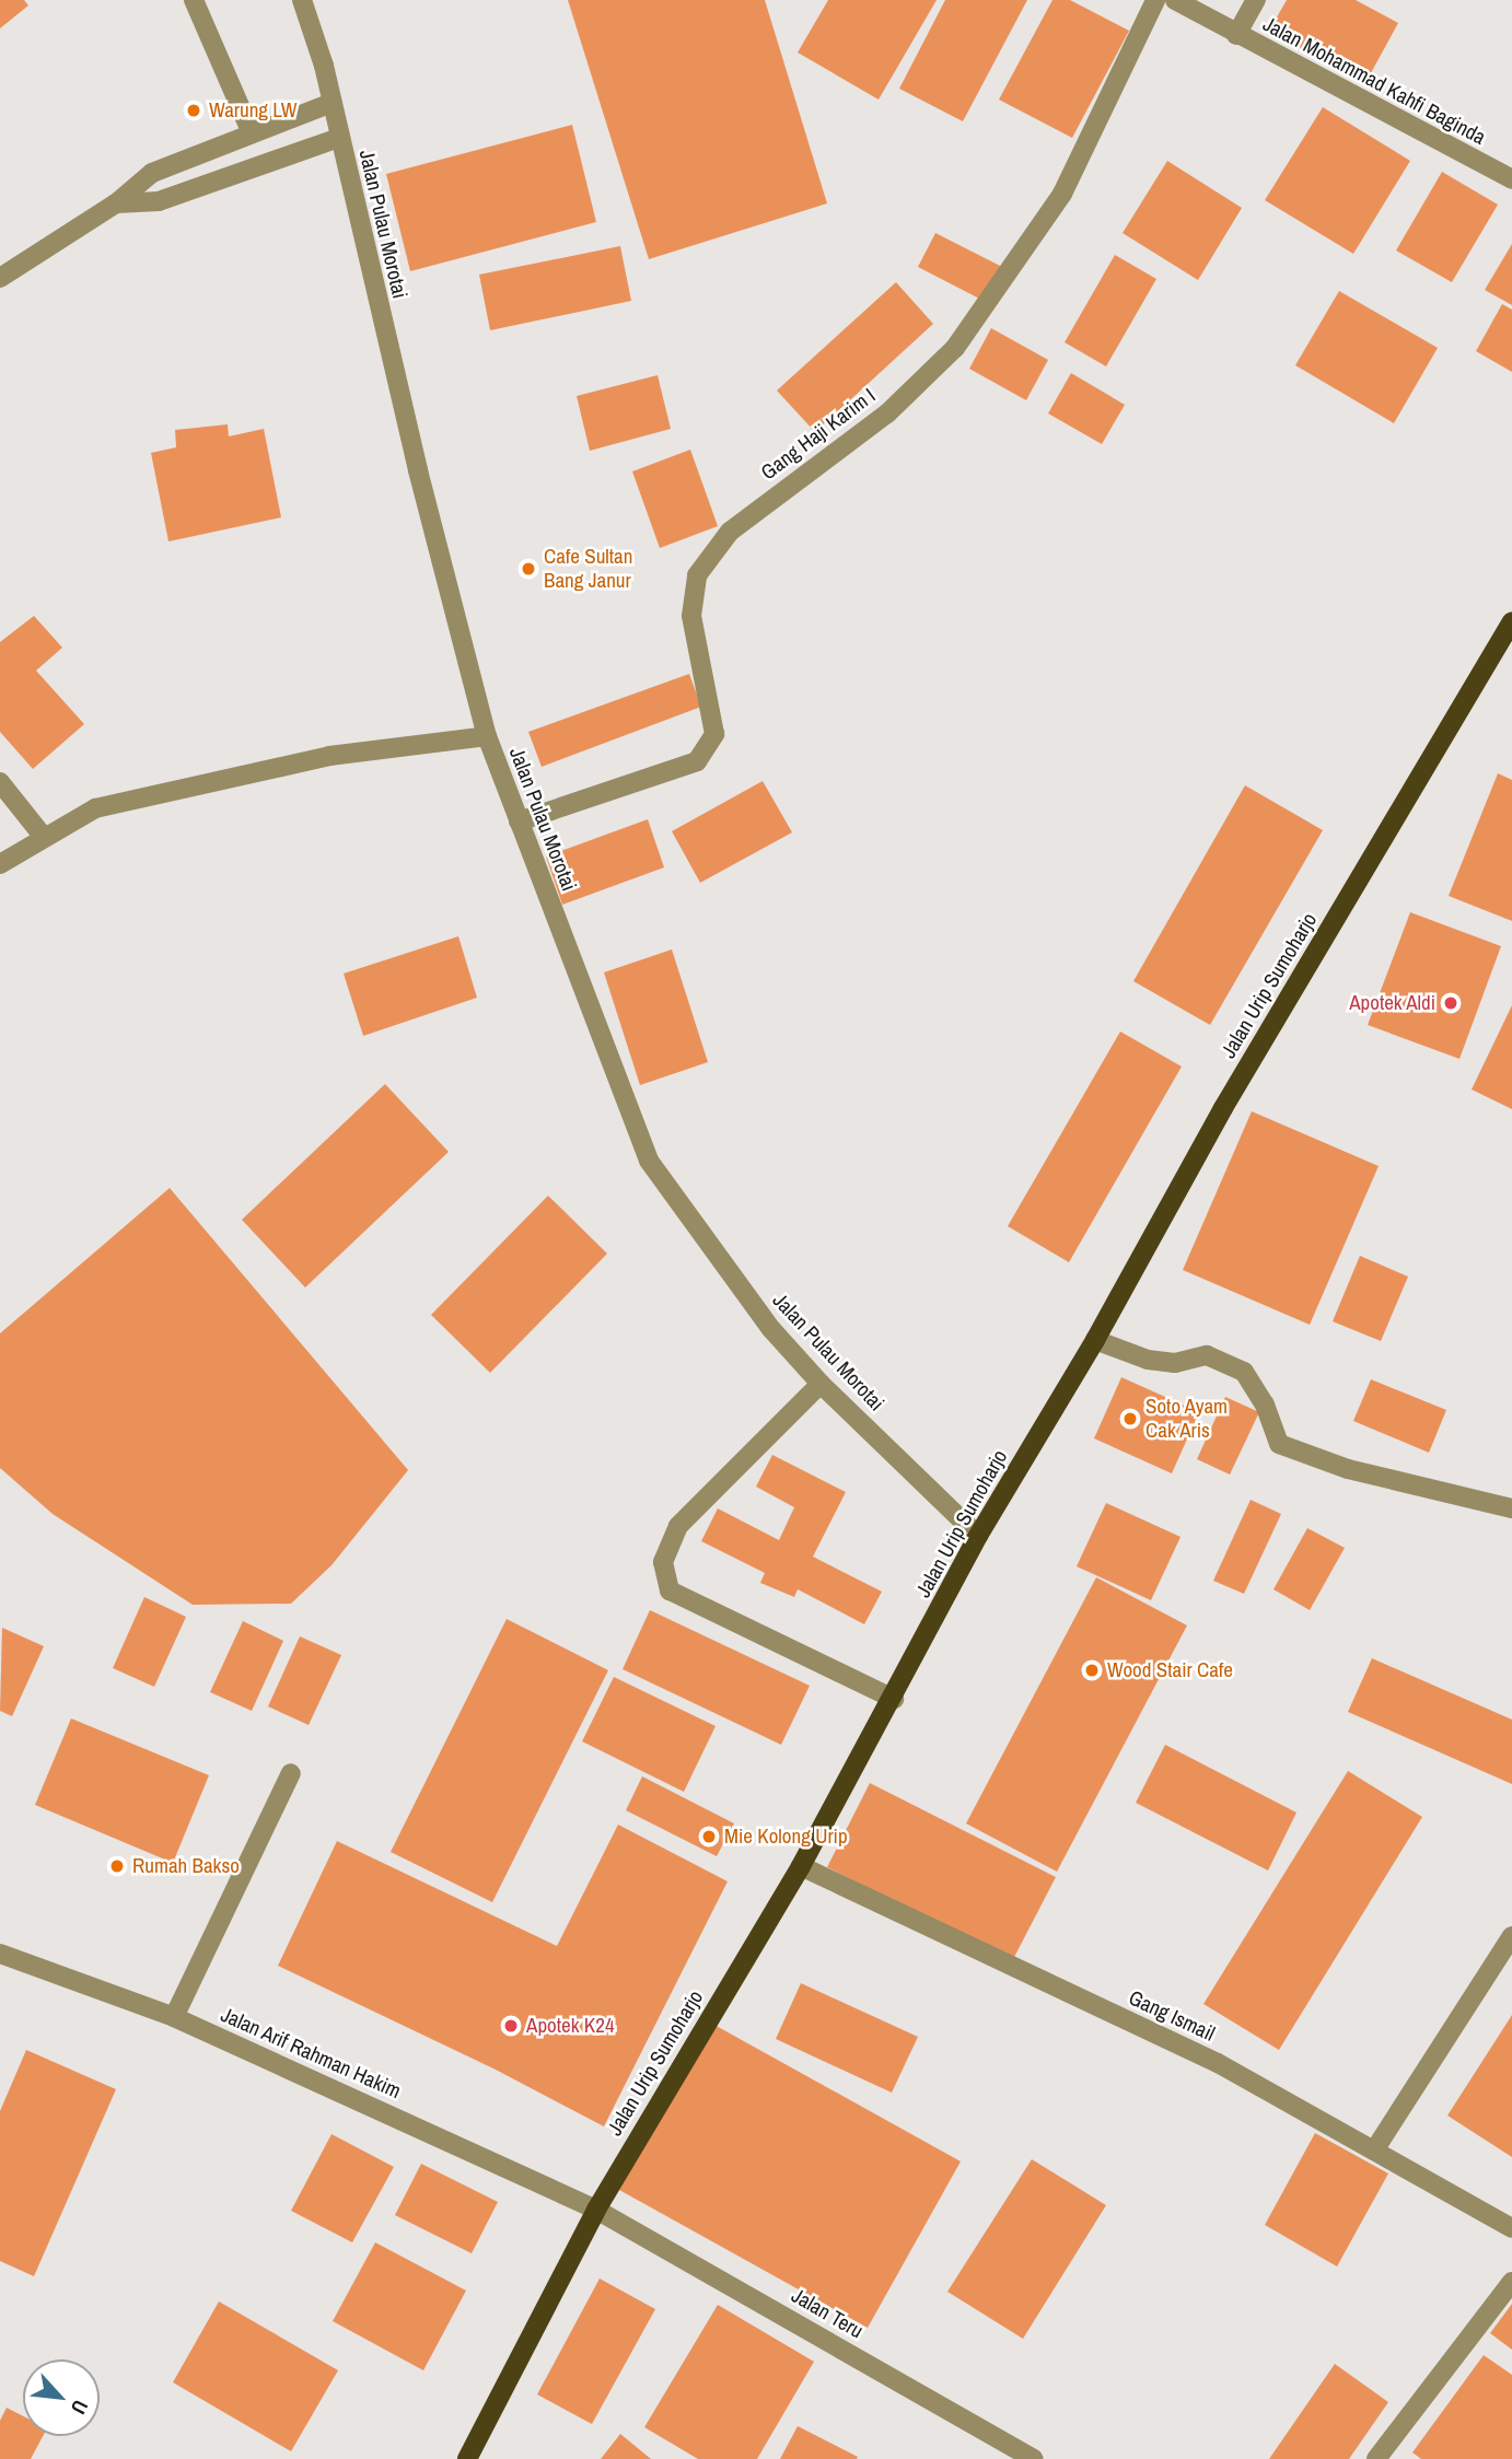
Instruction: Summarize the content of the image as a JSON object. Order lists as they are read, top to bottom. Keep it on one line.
{"streets":{"main road":["Jalan Urip Sumoharjo"],"street":["Jalan Mohammad Kahfi Baginda","Jalan Pulau Morotai","Gang Haji Karim I","Gang Ismail","Jalan Arif Rahman Hakim","Jalan Teru"]},"crossings":[["Jalan Pulau Morotai","Gang Haji Karim I"],["Jalan Pulau Morotai","Jalan Urip Sumoharjo"],["Jalan Urip Sumoharjo","Gang Ismail"],["Jalan Urip Sumoharjo","Jalan Arif Rahman Hakim"],["Jalan Urip Sumoharjo","Jalan Teru"],["Jalan Arif Rahman Hakim","Jalan Teru"]],"places":["Warung LW","Cafe Sultan Bang Janur","Apotek Aldi","Soto Ayam Cak Aris","Wood Stair Cafe","Mie Kolong Urip","Rumah Bakso","Apotek K24"],"north":"bottom right"}
